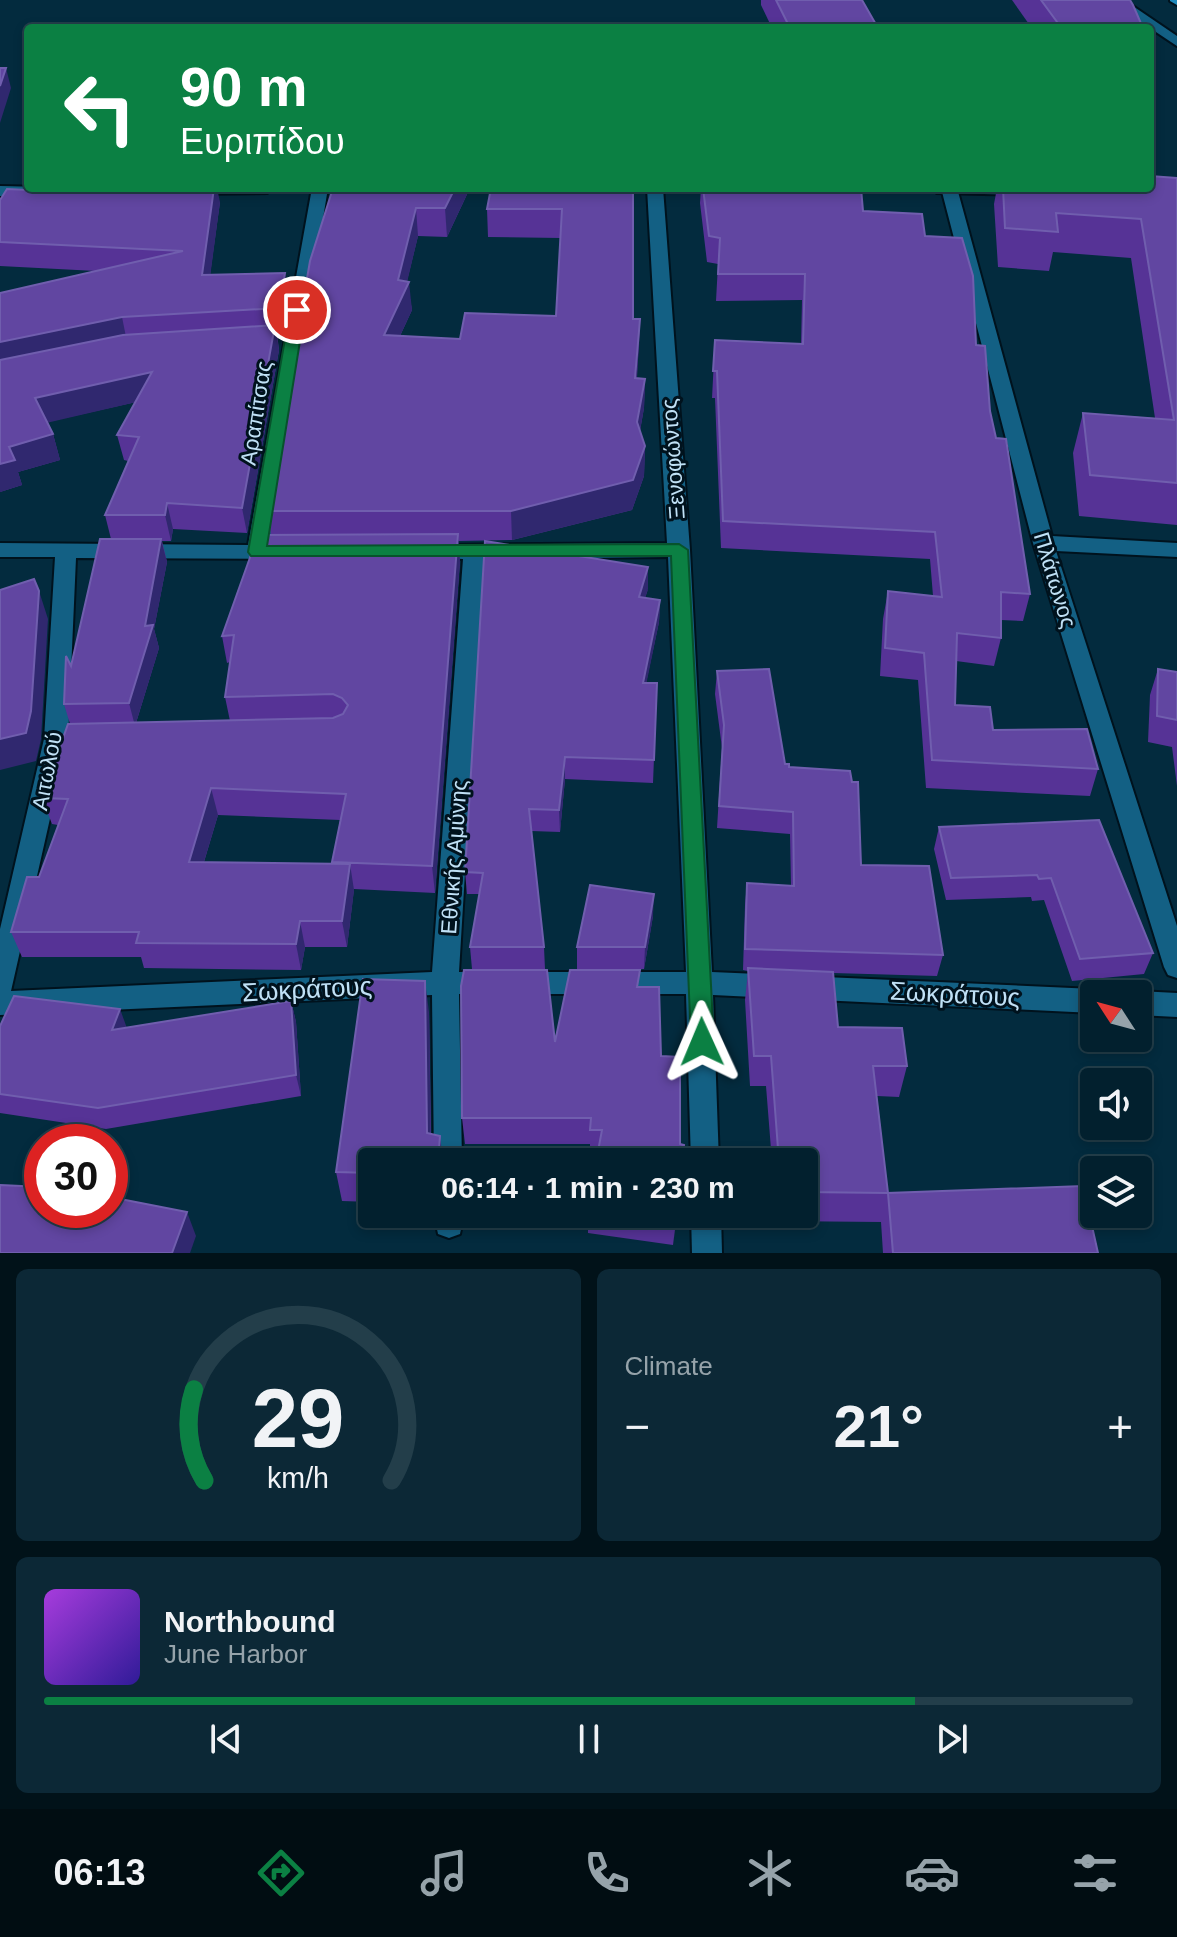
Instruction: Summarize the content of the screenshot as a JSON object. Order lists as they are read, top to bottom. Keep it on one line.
{"streets":{"street":["Αραπίτσας","Ξενοφώντος","Πλάτωνος","Αιτωλού","Εθνικής Αμύνης","Σωκράτους"]},"crossings":[["Ξενοφώντος","Σωκράτους"],["Εθνικής Αμύνης","Σωκράτους"]],"north":"top left","page":{"turn":["90 m","Ευριπίδου"],"limit":"30","trip":"06:14 · 1 min · 230 m","tile":"Climate","heat":["−","21°","+"],"song":["Northbound","June Harbor"],"tabs":"06:13","gauge":["29","km/h"]}}
